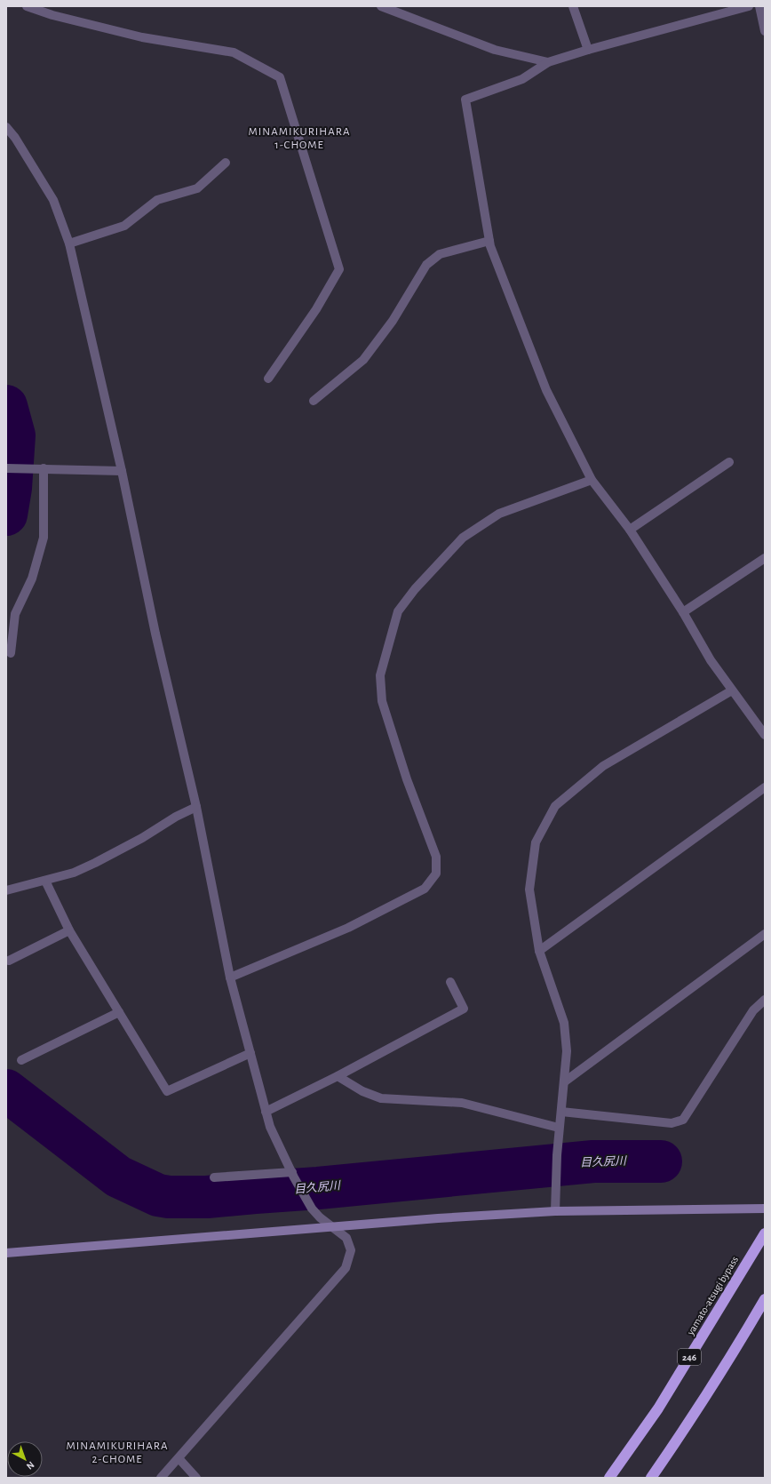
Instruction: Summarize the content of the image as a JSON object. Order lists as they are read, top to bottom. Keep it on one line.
{"streets":{"highway":["yamato-atsugi bypass","246"]},"districts":["MINAMIKURIHARA 1-CHOME","MINAMIKURIHARA 2-CHOME"],"water":["目久尻川"],"north":"bottom right"}
